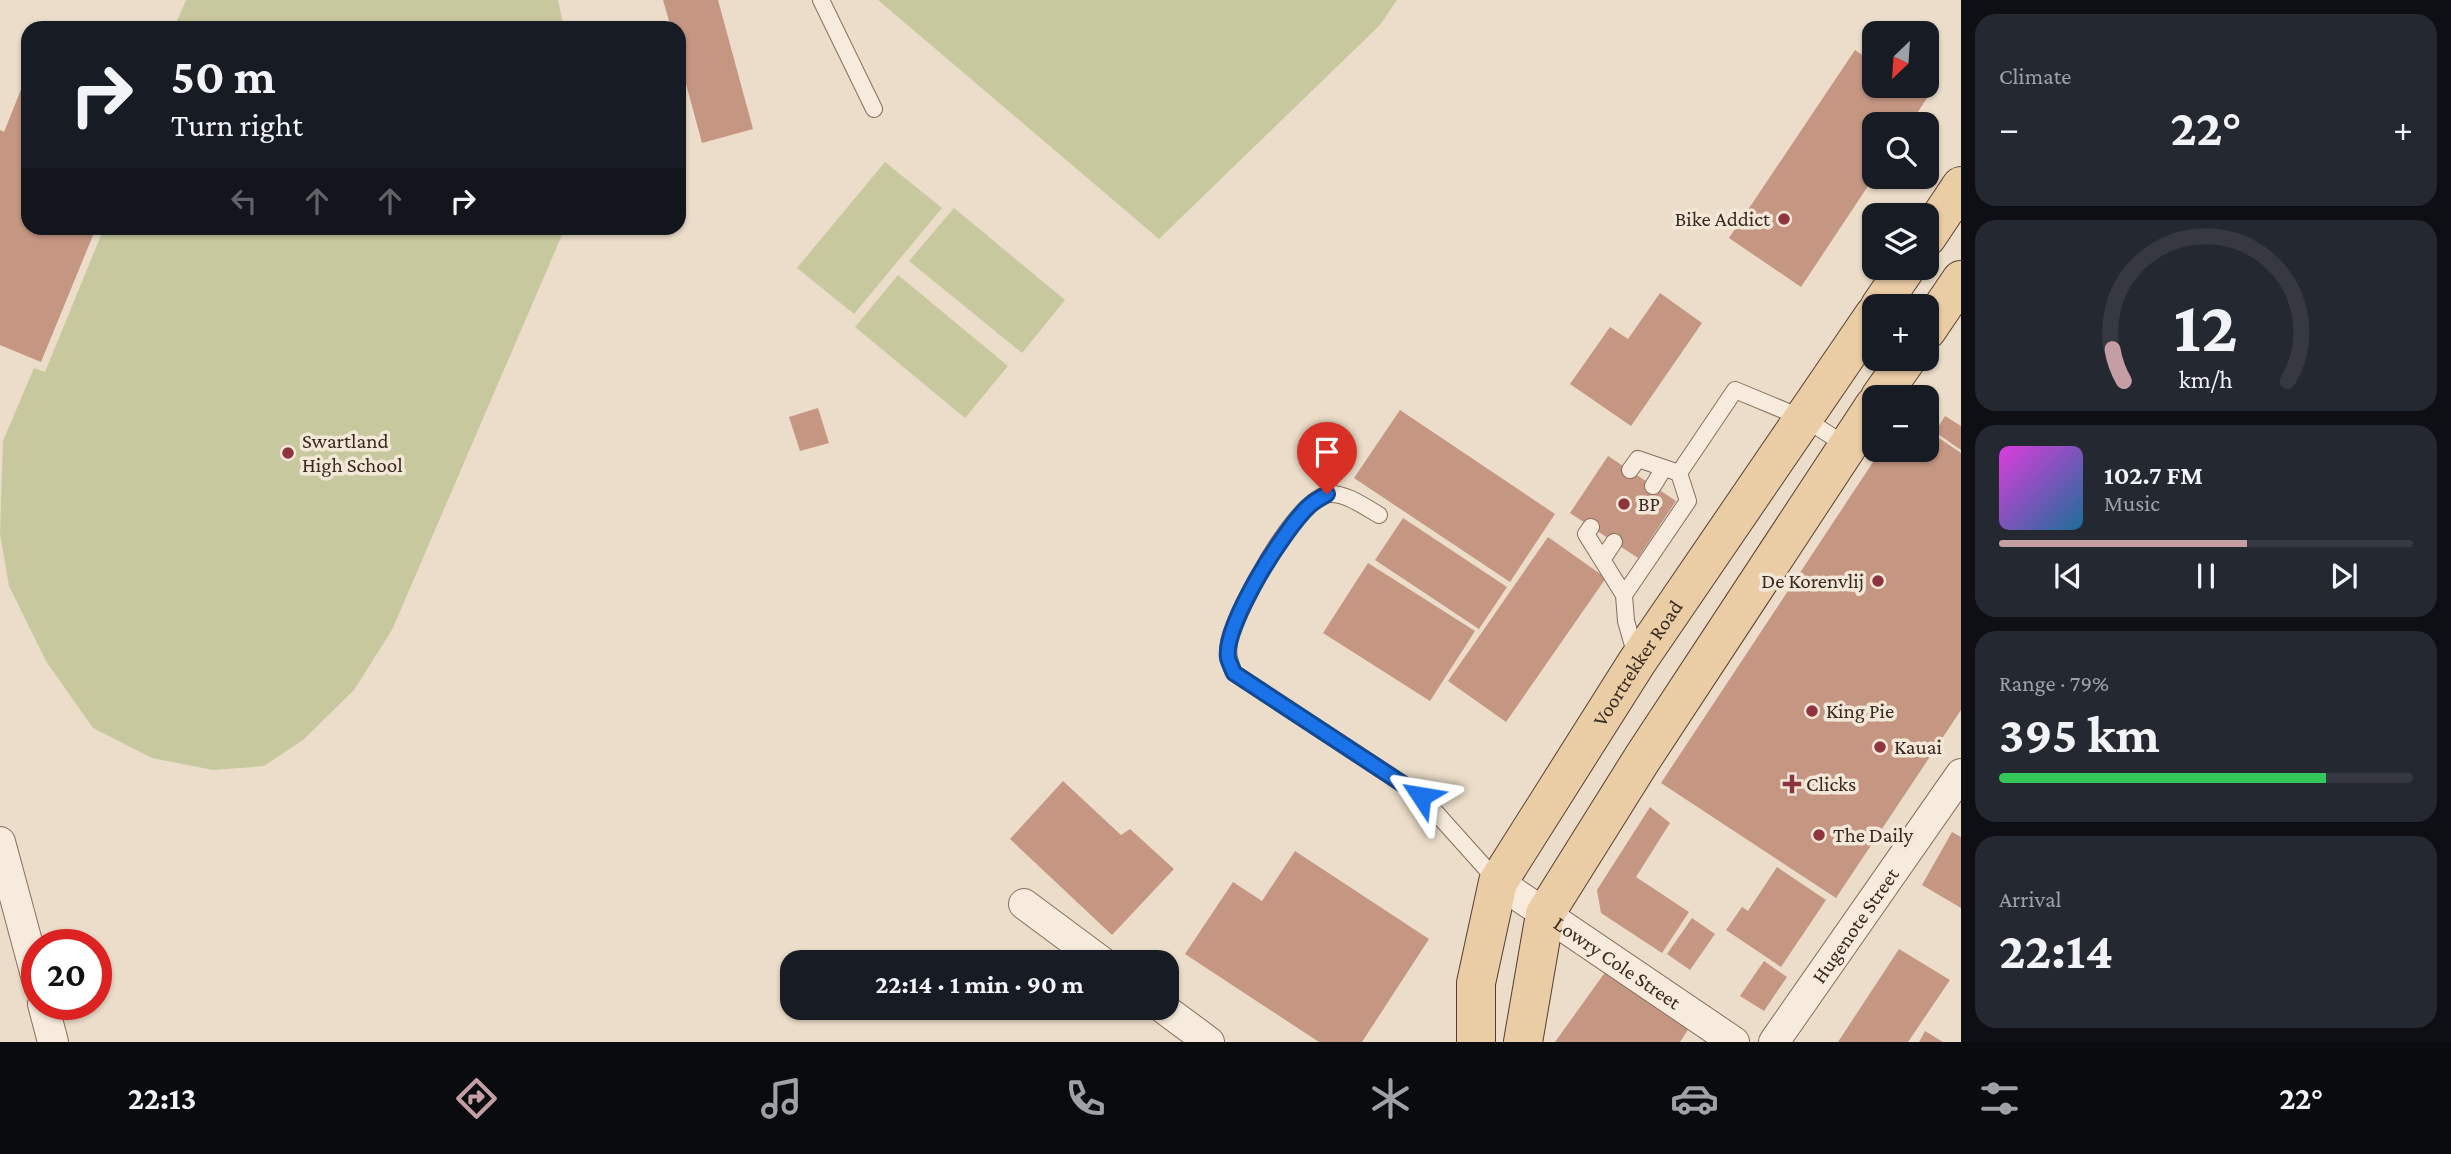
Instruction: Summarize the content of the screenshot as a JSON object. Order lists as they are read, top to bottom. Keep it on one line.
{"streets":{"main road":["Voortrekker Road"],"street":["Hugenote Street","Lowry Cole Street"]},"crossings":[["Voortrekker Road","Lowry Cole Street"]],"places":{"other":["Bike Addict","Swartland High School","BP","De Korenvlij","King Pie","Kauai","The Daily"],"health":["Clicks"]},"north":"bottom left","page":{"tile":["Climate",["Range · 79%","395 km"],["Arrival","22:14"]],"map_buttons":["+","−"],"turn":["50 m","Turn right"],"heat":["−","22°","+"],"song":["102.7 FM","Music"],"limit":"20","trip":"22:14 · 1 min · 90 m","tabs":["22:13","22°"],"gauge":["12","km/h"]}}
